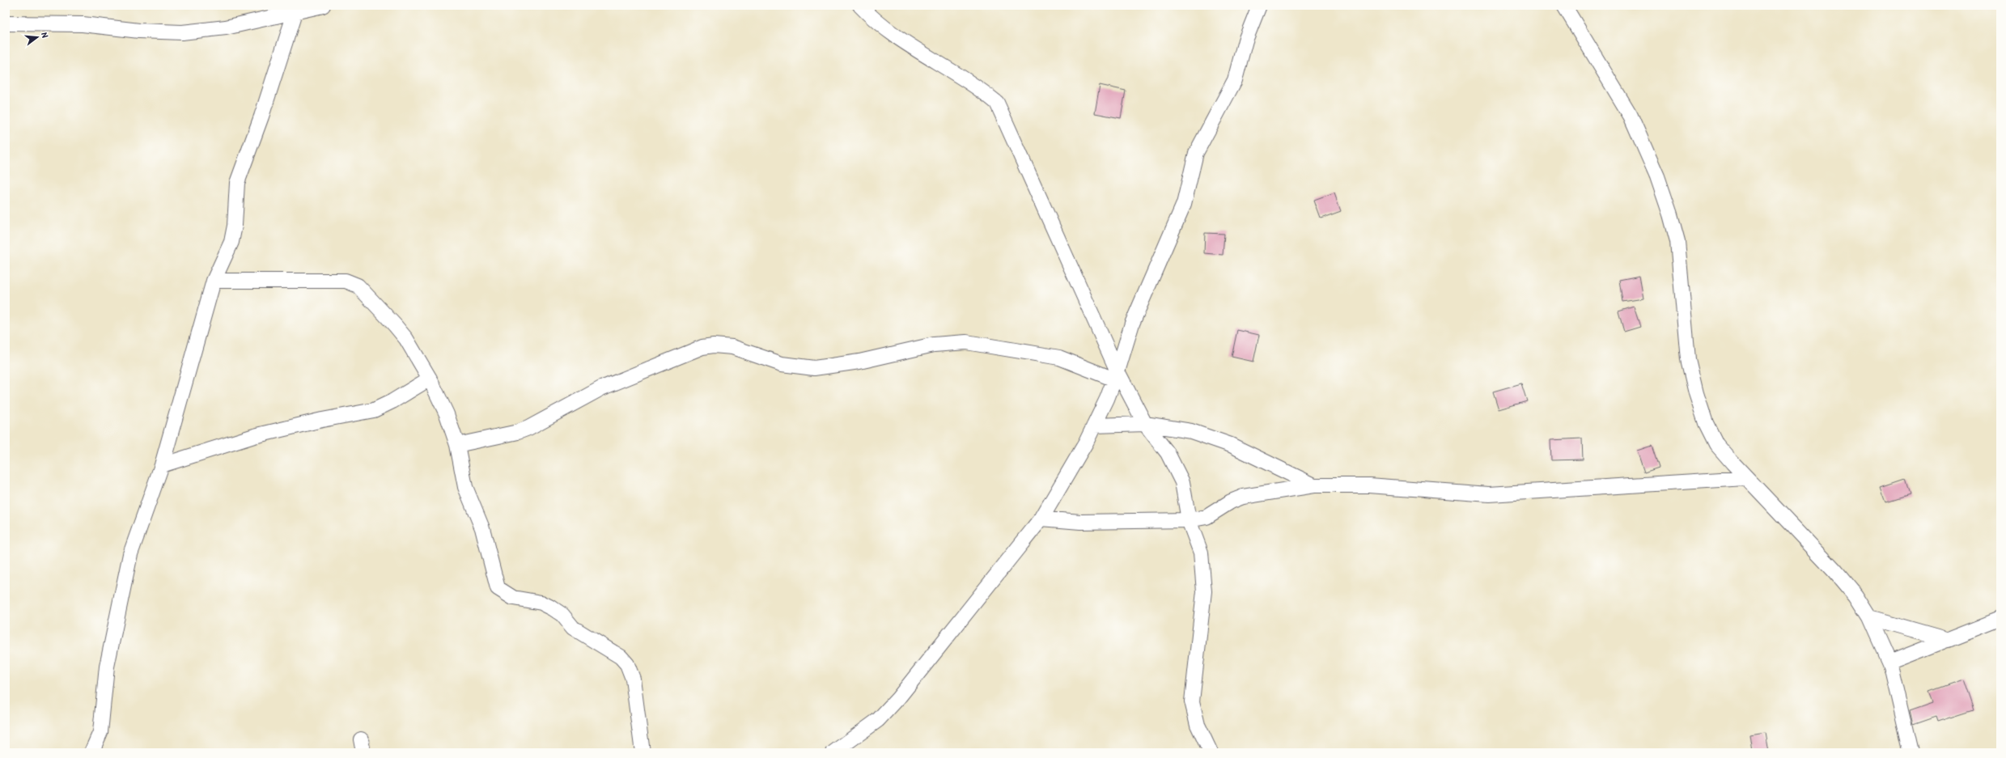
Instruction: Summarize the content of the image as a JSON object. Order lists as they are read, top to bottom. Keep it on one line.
{"north":"right"}
